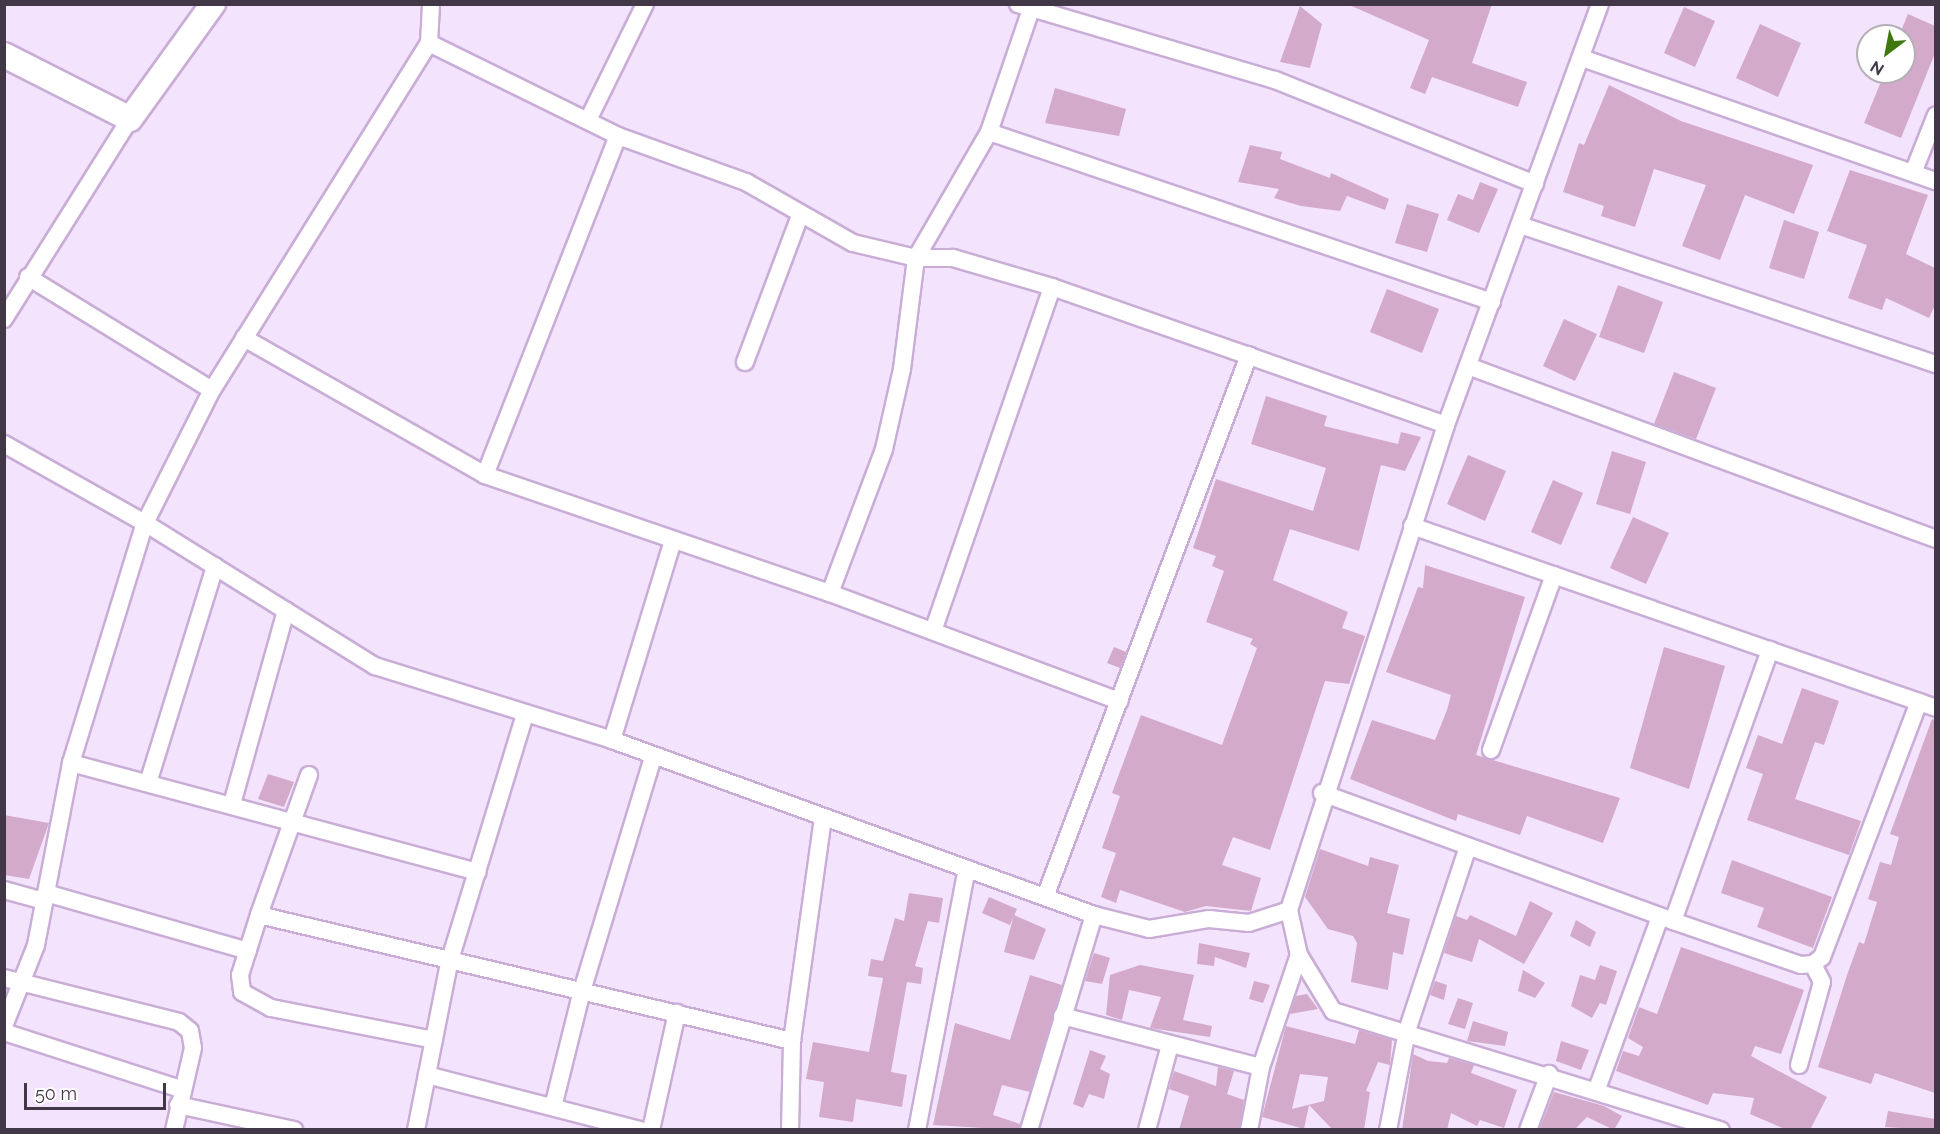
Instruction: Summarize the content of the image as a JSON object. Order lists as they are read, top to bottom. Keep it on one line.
{"scale_bar":"50 m","north":"bottom left"}
